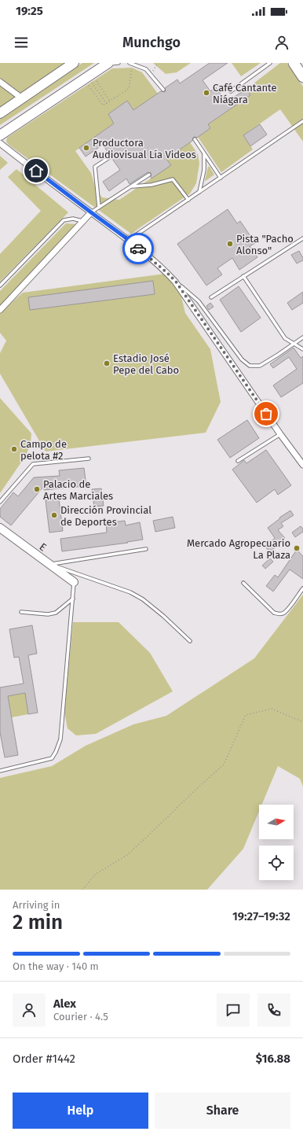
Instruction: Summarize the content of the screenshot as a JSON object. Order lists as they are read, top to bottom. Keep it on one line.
{"streets":{"street":["E"]},"places":["Café Cantante Niágara","Productora Audiovisual Lía Videos","Pista \"Pacho Alonso\"","Estadio José Pepe del Cabo","Campo de pelota #2","Palacio de Artes Marciales","Dirección Provincial de Deportes","Mercado Agropecuario La Plaza"],"north":"right","page":{"status":"19:25","header":"Munchgo","heading":["2 min","Arriving in","19:27–19:32"],"panel":["Alex","Courier · 4.5","Order #1442","$16.88"],"bar":"On the way · 140 m","buttons":["Help","Share"]}}
